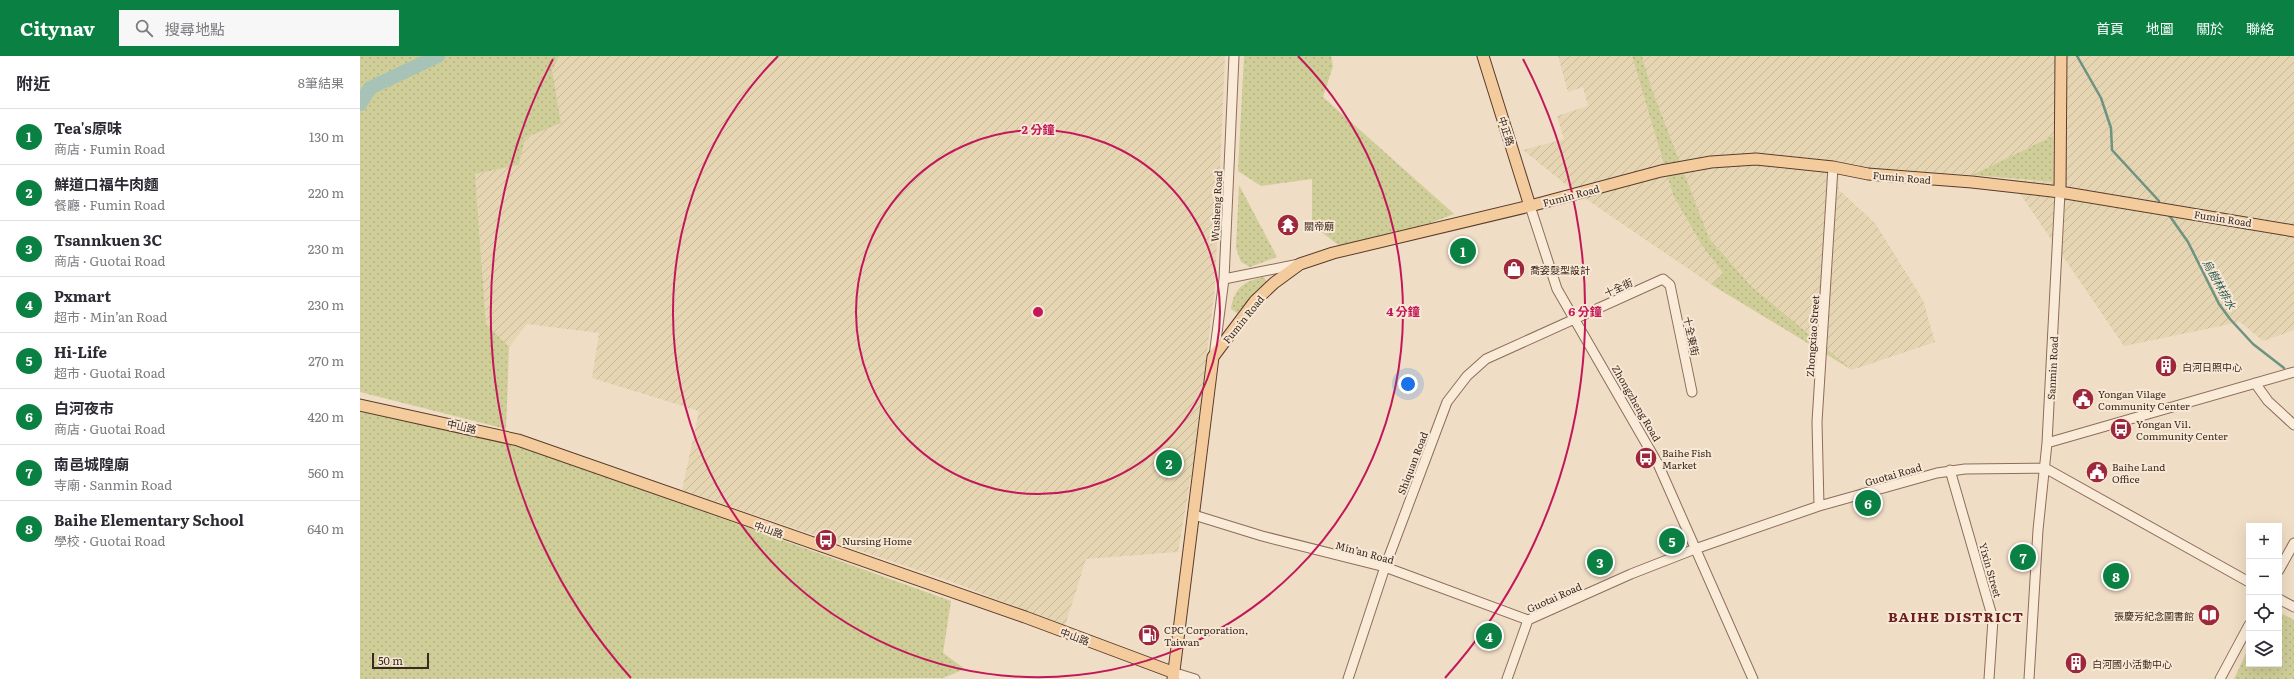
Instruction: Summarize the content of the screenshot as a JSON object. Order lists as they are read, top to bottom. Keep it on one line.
{"streets":{"main road":["中正路","Fumin Road","Sanmin Road","中山路"],"street":["Wusheng Road","十全街","十全東街","Zhongxiao Street","Zhongzheng Road","Shiquan Road","Guotai Road","Min’an Road","Yixin Street"]},"crossings":[["中正路","Fumin Road"],["中正路","Zhongzheng Road"],["Fumin Road","Wusheng Road"],["Fumin Road","Zhongxiao Street"],["Fumin Road","Sanmin Road"],["Fumin Road","Zhongzheng Road"],["Fumin Road","中山路"],["Fumin Road","Min’an Road"],["十全街","十全東街"],["十全街","Zhongzheng Road"],["十全街","Shiquan Road"],["Zhongxiao Street","Guotai Road"],["Sanmin Road","Guotai Road"],["Zhongzheng Road","Shiquan Road"],["Zhongzheng Road","Guotai Road"],["Shiquan Road","Min’an Road"],["Guotai Road","Min’an Road"],["Guotai Road","Yixin Street"]],"districts":["BAIHE DISTRICT"],"water":["烏樹林排水"],"places":{"temple":["關帝廟"],"shop":["喬姿髮型設計"],"building":["白河日照中心","白河國小活動中心"],"public building":["Yongan Vilage Community Center","Baihe Land Office"],"bus stop":["Yongan Vil. Community Center","Baihe Fish Market","Nursing Home"],"library":["張慶芳紀念圖書館"],"fuel station":["CPC Corporation, Taiwan"]},"scale_bar":"50 m","page":{"header":"Citynav","search":"搜尋地點","nav":["首頁","地圖","關於","聯絡"],"heading":["附近","8筆結果"],"list":[{"mark":"1","name":"Tea's原味","note":"商店 · Fumin Road","value":"130 m"},{"mark":"2","name":"鮮道口福牛肉麵","note":"餐廳 · Fumin Road","value":"220 m"},{"mark":"3","name":"Tsannkuen 3C","note":"商店 · Guotai Road","value":"230 m"},{"mark":"4","name":"Pxmart","note":"超市 · Min’an Road","value":"230 m"},{"mark":"5","name":"Hi-Life","note":"超市 · Guotai Road","value":"270 m"},{"mark":"6","name":"白河夜市","note":"商店 · Guotai Road","value":"420 m"},{"mark":"7","name":"南邑城隍廟","note":"寺廟 · Sanmin Road","value":"560 m"},{"mark":"8","name":"Baihe Elementary School","note":"學校 · Guotai Road","value":"640 m"}],"pins":["1","2","6","5","7","3","8","4"],"map_buttons":["+","−"],"scale":"50 m"},"rings":["2 分鐘","4 分鐘","6 分鐘"]}
